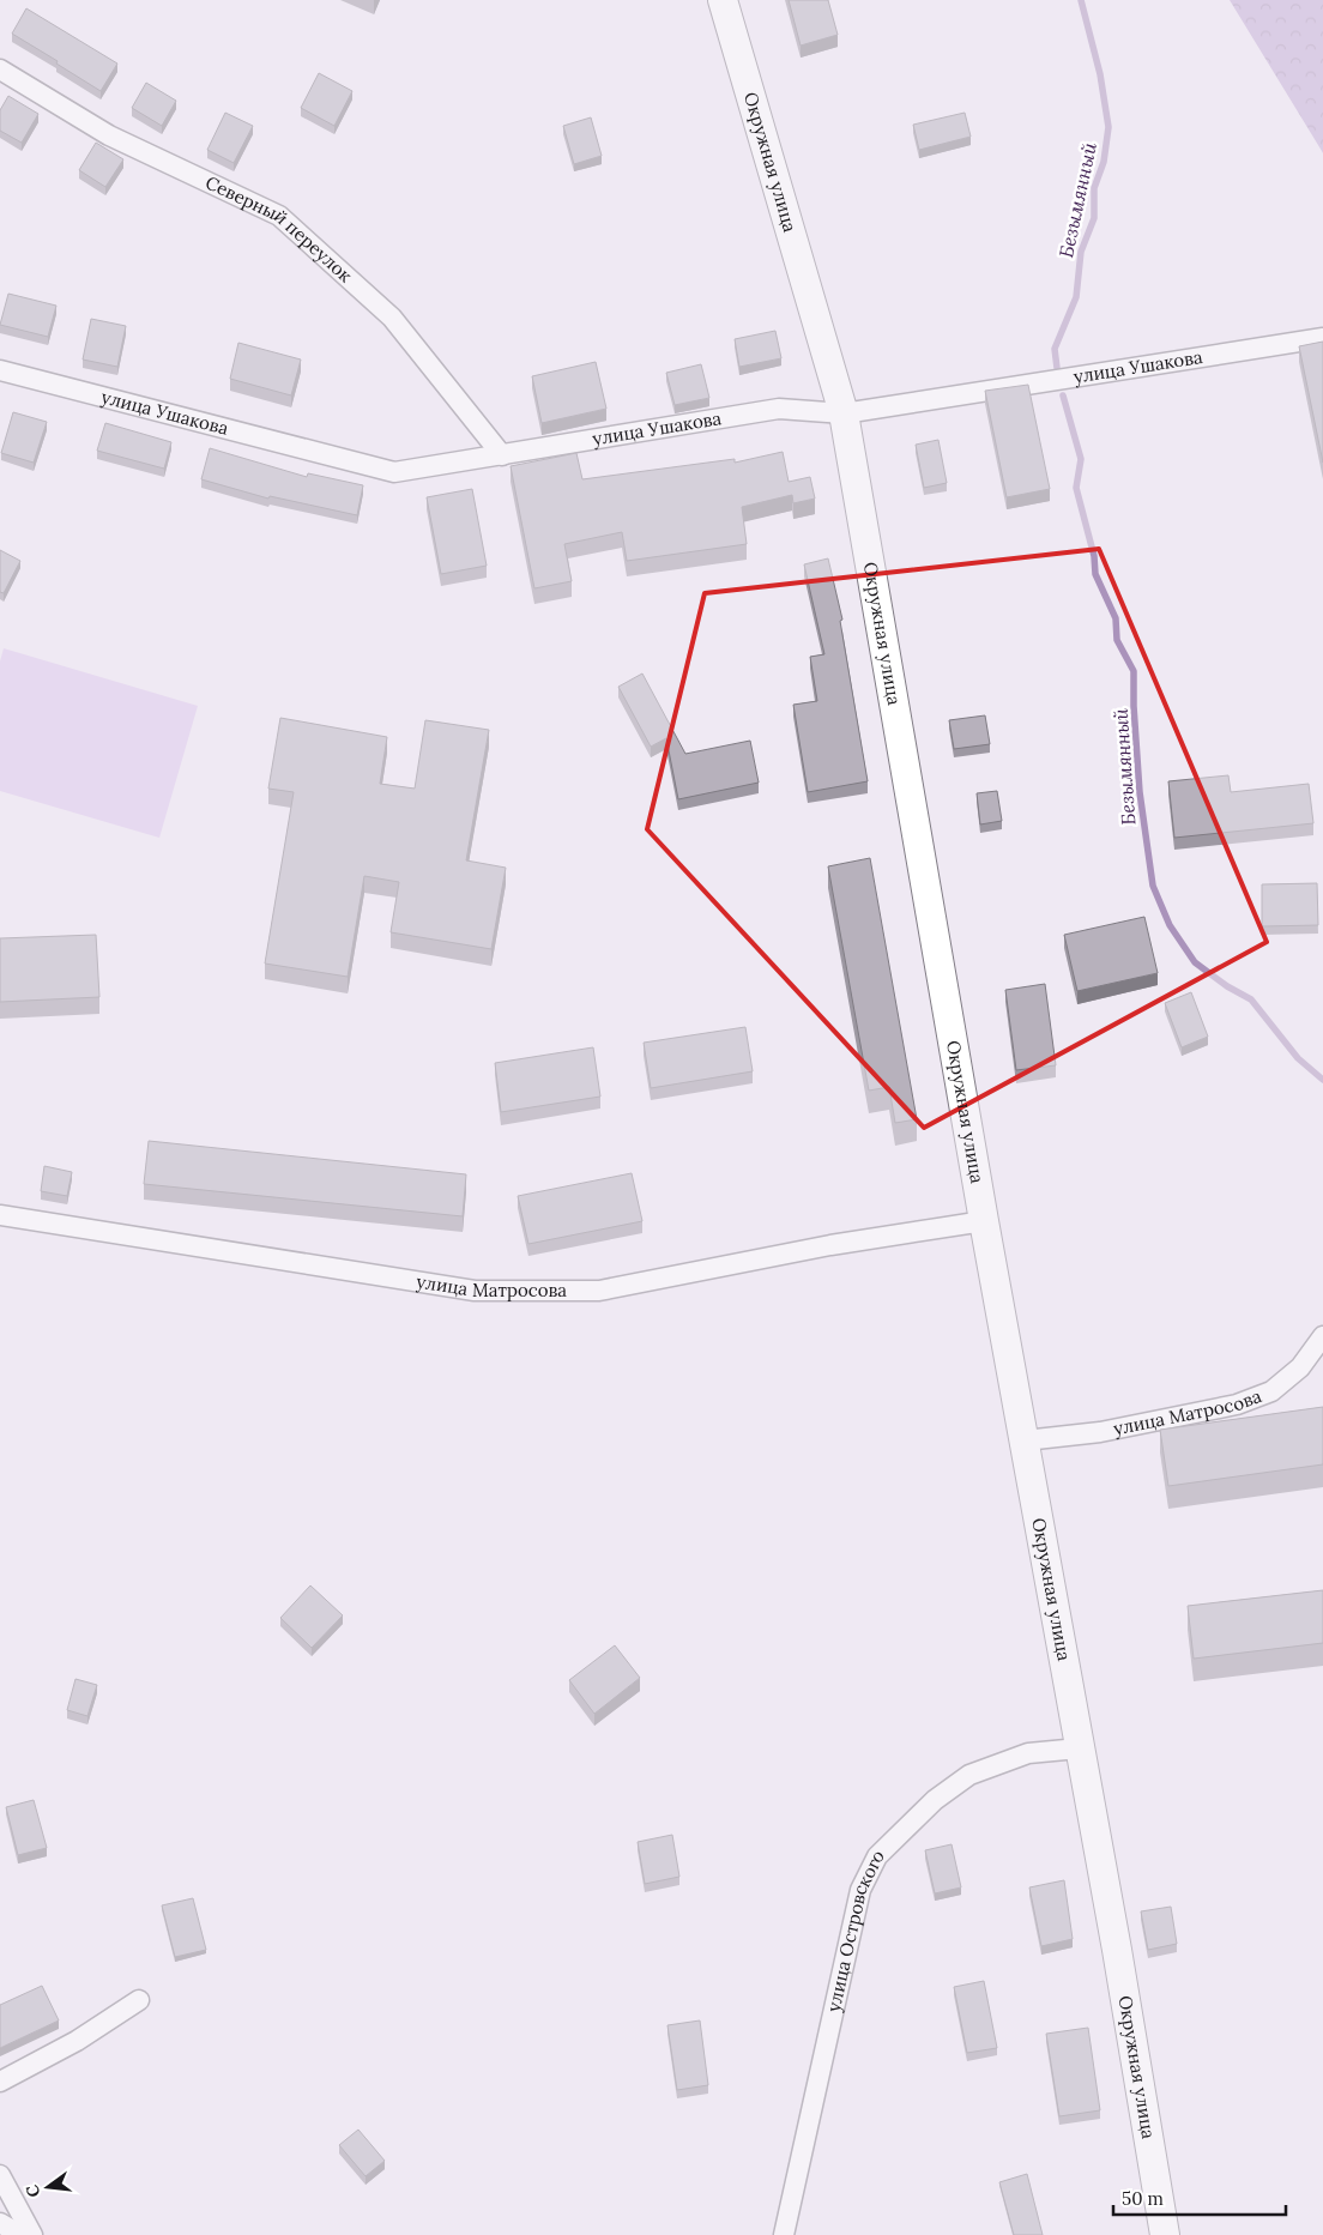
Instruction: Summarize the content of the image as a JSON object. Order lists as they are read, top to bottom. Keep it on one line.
{"streets":{"main road":["Окружная улица"],"street":["Северный переулок","улица Ушакова","улица Матросова","улица Островского"]},"crossings":[["Окружная улица","улица Ушакова"],["Окружная улица","улица Матросова"],["Окружная улица","улица Островского"],["Северный переулок","улица Ушакова"]],"water":["Безымянный"],"scale_bar":"50 m","north":"left"}
